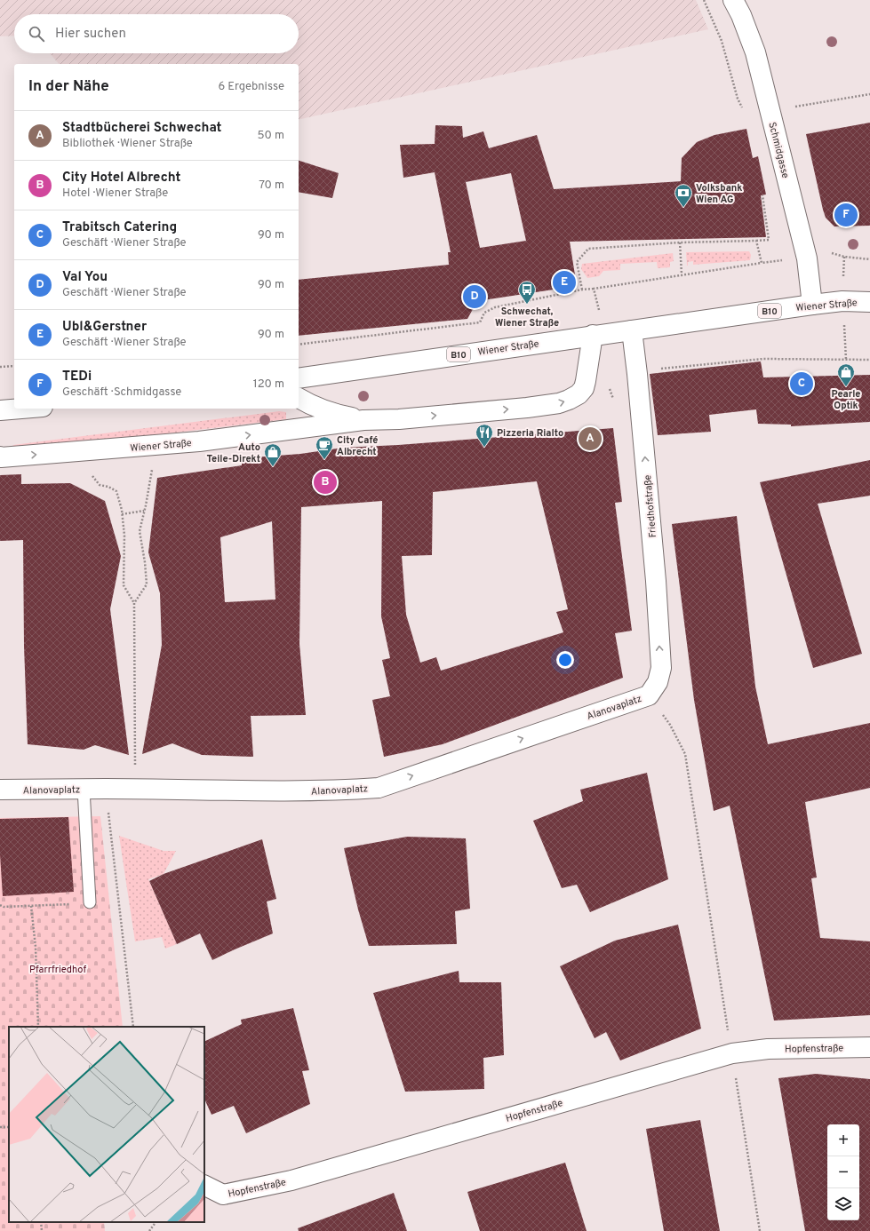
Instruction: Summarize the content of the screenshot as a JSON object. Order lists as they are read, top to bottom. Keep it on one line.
{"streets":{"street":["Schmidgasse","Wiener Straße","B10","Friedhofstraße","Alanovaplatz","Hopfenstraße"]},"crossings":[["Schmidgasse","Wiener Straße"],["Wiener Straße","Friedhofstraße"],["Friedhofstraße","Alanovaplatz"]],"one_way":["Wiener Straße","Friedhofstraße","Alanovaplatz"],"parks":["Pfarrfriedhof"],"places":{"bank":["Volksbank Wien AG"],"bus stop":["Schwechat, Wiener Straße"],"shop":["Pearle Optik","Auto Teile-Direkt"],"restaurant":["Pizzeria Rialto"],"cafe":["City Café Albrecht"]},"page":{"search":"Hier suchen","heading":["In der Nähe","6 Ergebnisse"],"list":[{"mark":"A","name":"Stadtbücherei Schwechat","note":"Bibliothek · Wiener Straße","value":"50 m"},{"mark":"B","name":"City Hotel Albrecht","note":"Hotel · Wiener Straße","value":"70 m"},{"mark":"C","name":"Trabitsch Catering","note":"Geschäft · Wiener Straße","value":"90 m"},{"mark":"D","name":"Val You","note":"Geschäft · Wiener Straße","value":"90 m"},{"mark":"E","name":"Ubl&Gerstner","note":"Geschäft · Wiener Straße","value":"90 m"},{"mark":"F","name":"TEDi","note":"Geschäft · Schmidgasse","value":"120 m"}],"pins":["F","E","D","C","A","B"],"map_buttons":["+","−"]}}
